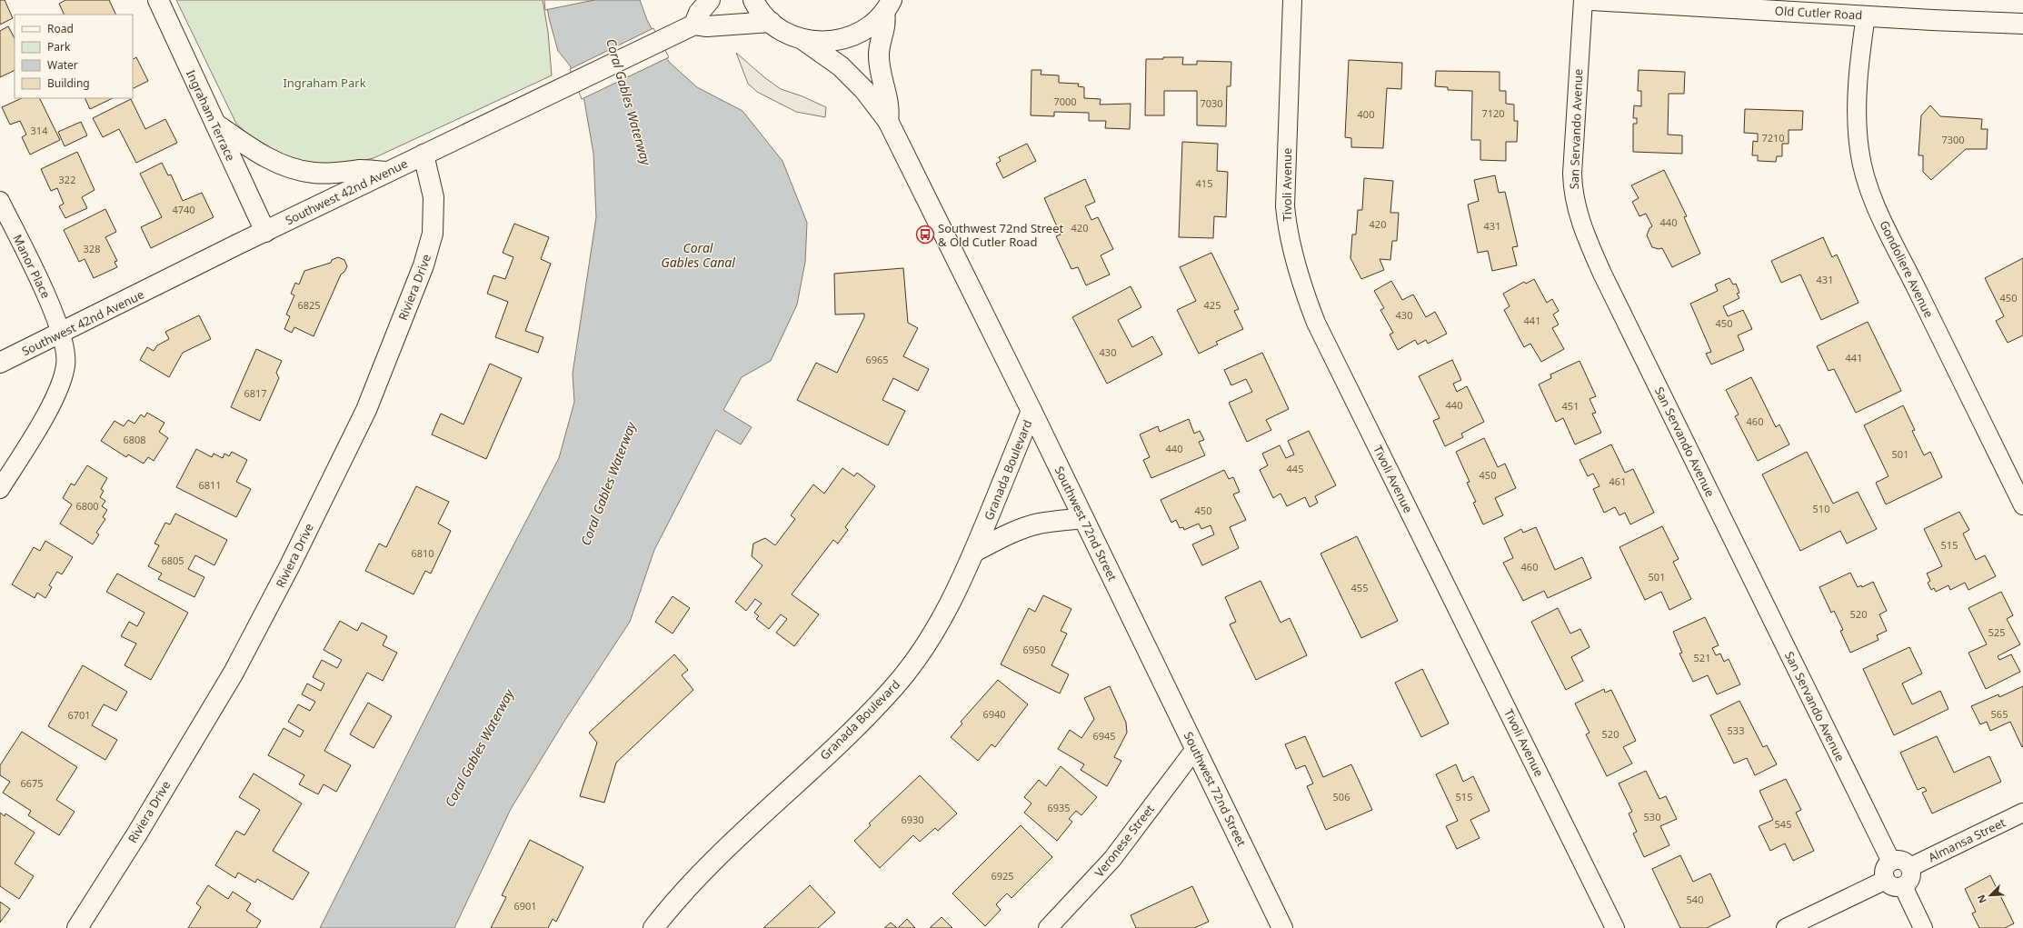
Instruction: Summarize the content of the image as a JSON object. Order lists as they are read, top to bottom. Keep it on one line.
{"streets":{"main road":["Old Cutler Road","Ingraham Terrace","Southwest 42nd Avenue","Riviera Drive","Granada Boulevard","Southwest 72nd Street"],"street":["San Servando Avenue","Tivoli Avenue","Manor Place","Gondoliere Avenue","Almansa Street","Veronese Street"]},"crossings":[["Old Cutler Road","Gondoliere Avenue"],["Ingraham Terrace","Southwest 42nd Avenue"],["San Servando Avenue","Almansa Street"],["Southwest 42nd Avenue","Manor Place"],["Southwest 42nd Avenue","Riviera Drive"],["Granada Boulevard","Southwest 72nd Street"],["Southwest 72nd Street","Veronese Street"]],"water":["Coral Gables Waterway","Coral Gables Canal"],"parks":["Ingraham Park"],"places":{"bus stop":["Southwest 72nd Street & Old Cutler Road"]},"house_numbers":["7000","7030","7120","400","314","7210","7300","322","415","4740","440","420","431","420","328","431","450","6825","425","430","441","450","430","441","6965","6817","440","451","460","6808","440","501","445","450","461","6811","6800","510","450","515","6810","6805","460","501","455","520","525","6950","521","6940","565","6701","533","520","6945","6675","506","515","6935","530","6930","545","6925","540","6901"],"legend":["Road","Park","Water","Building"],"north":"bottom left"}
